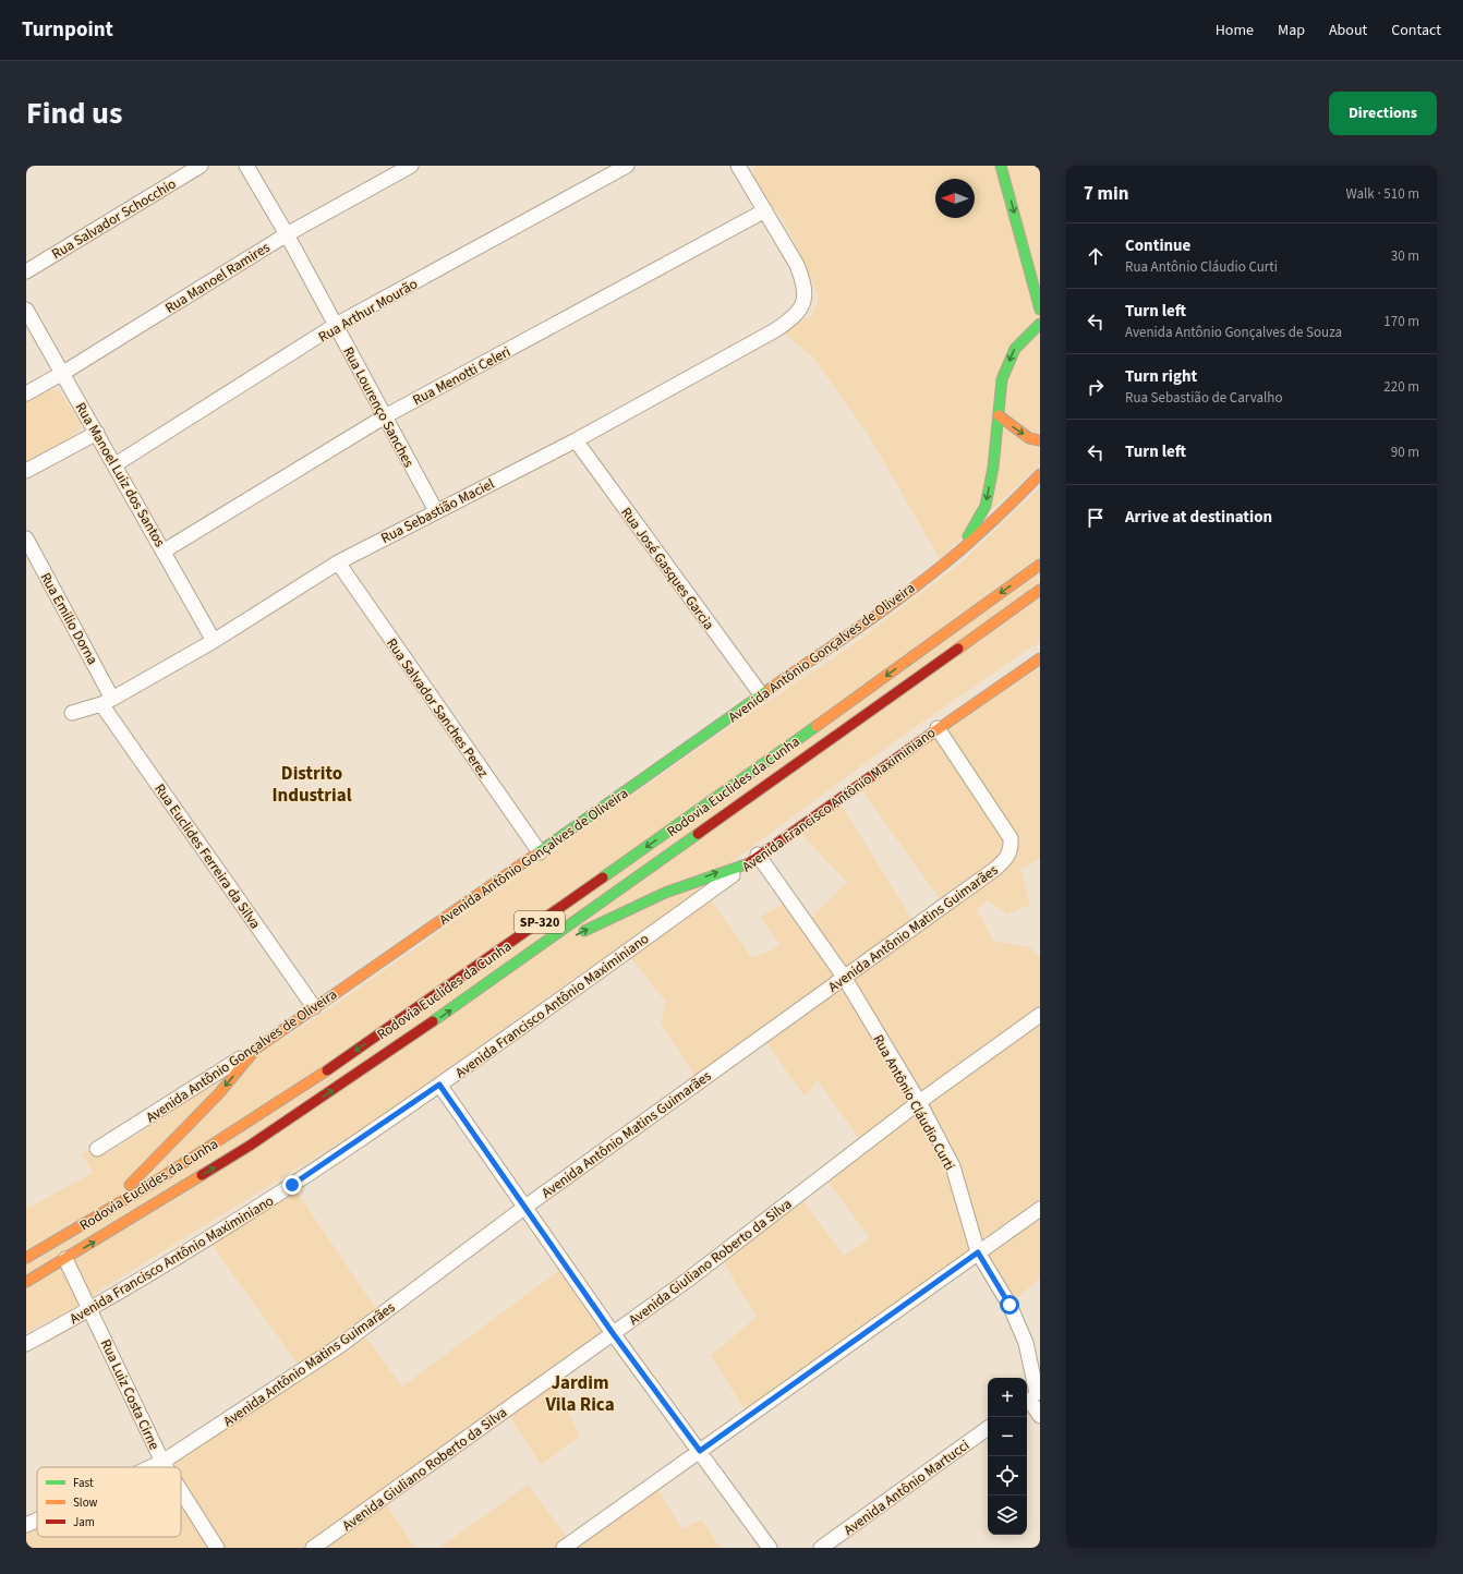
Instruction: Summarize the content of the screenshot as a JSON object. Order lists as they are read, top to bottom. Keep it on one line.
{"streets":{"main road":["Avenida Antônio Gonçalves de Oliveira","Rodovia Euclides da Cunha","Avenida Francisco Antônio Maximiniano","SP-320"],"street":["Rua Salvador Schocchio","Rua Manoel Ramires","Rua Arthur Mourão","Rua Menotti Celeri","Rua Lourenço Sanches","Rua Manoel Luiz dos Santos","Rua Sebastião Maciel","Rua José Gasques Garcia","Rua Emilio Dorna","Rua Salvador Sanches Perez","Rua Euclides Ferreira da Silva","Avenida Antônio Matins Guimarães","Rua Antônio Cláudio Curti","Avenida Giuliano Roberto da Silva","Rua Luiz Costa Cirne","Avenida Antônio Martucci"]},"crossings":[["Rua Manoel Ramires","Rua Lourenço Sanches"],["Rua Manoel Ramires","Rua Manoel Luiz dos Santos"],["Rua Arthur Mourão","Rua Lourenço Sanches"],["Rua Arthur Mourão","Rua Manoel Luiz dos Santos"],["Rua Menotti Celeri","Rua Lourenço Sanches"],["Rua Menotti Celeri","Rua Manoel Luiz dos Santos"],["Rua Menotti Celeri","Rua Sebastião Maciel"],["Rua Lourenço Sanches","Rua Sebastião Maciel"],["Rua Manoel Luiz dos Santos","Rua Sebastião Maciel"],["Rua Sebastião Maciel","Rua José Gasques Garcia"],["Rua Sebastião Maciel","Rua Emilio Dorna"],["Rua Sebastião Maciel","Rua Salvador Sanches Perez"],["Rua Sebastião Maciel","Rua Euclides Ferreira da Silva"],["Rua José Gasques Garcia","Avenida Antônio Gonçalves de Oliveira"],["Rua Emilio Dorna","Rua Euclides Ferreira da Silva"],["Avenida Antônio Gonçalves de Oliveira","Rua Salvador Sanches Perez"],["Avenida Antônio Gonçalves de Oliveira","Rua Euclides Ferreira da Silva"],["Rodovia Euclides da Cunha","Rua Luiz Costa Cirne"],["Avenida Francisco Antônio Maximiniano","Avenida Antônio Matins Guimarães"],["Avenida Francisco Antônio Maximiniano","Rua Antônio Cláudio Curti"],["Avenida Francisco Antônio Maximiniano","Rua Luiz Costa Cirne"],["Avenida Antônio Matins Guimarães","Rua Antônio Cláudio Curti"],["Avenida Antônio Matins Guimarães","Rua Luiz Costa Cirne"],["Rua Antônio Cláudio Curti","Avenida Giuliano Roberto da Silva"]],"districts":["Distrito Industrial","Jardim Vila Rica"],"legend":["Fast","Slow","Jam"],"north":"left","page":{"header":"Turnpoint","nav":["Home","Map","About","Contact"],"title":"Find us","buttons":"Directions","heading":["7 min","Walk · 510 m"],"list":[["Continue","Rua Antônio Cláudio Curti","30 m"],["Turn left","Avenida Antônio Gonçalves de Souza","170 m"],["Turn right","Rua Sebastião de Carvalho","220 m"],["Turn left","90 m"],"Arrive at destination"],"map_buttons":["+","−"]}}
